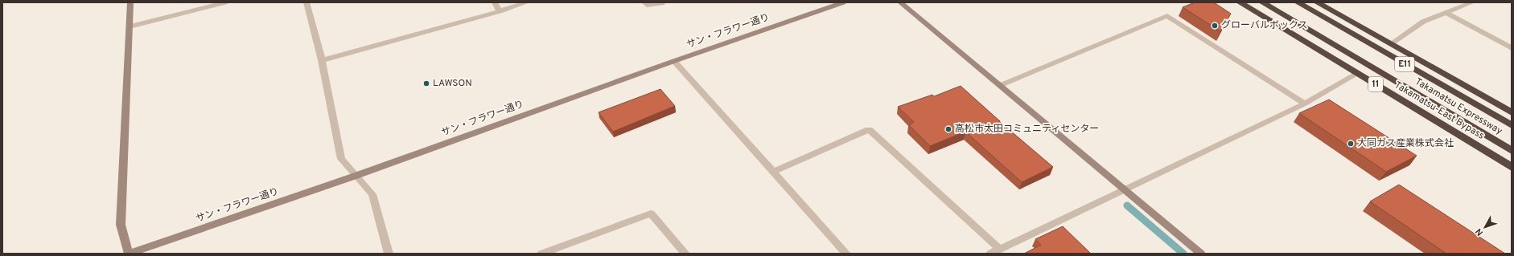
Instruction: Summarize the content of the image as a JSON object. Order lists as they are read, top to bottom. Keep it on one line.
{"streets":{"highway":["E11","11","Takamatsu Expressway","Takamatsu-East Bypass"],"street":["サン・フラワー通り"]},"places":["グローバルボックス","LAWSON","高松市太田コミュニティセンター","大同ガス産業株式会社"],"north":"bottom left"}
